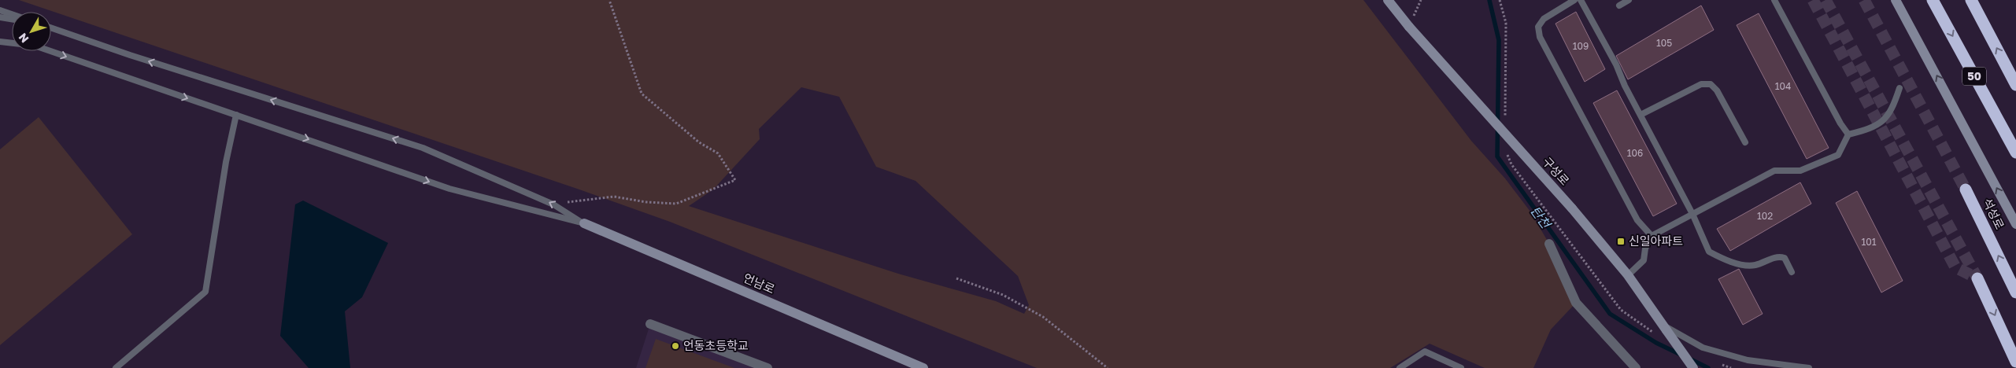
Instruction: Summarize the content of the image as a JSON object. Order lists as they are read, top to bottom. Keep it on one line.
{"streets":{"highway":["50","석성로"],"main road":["구성로","언남로"]},"one_way":["석성로"],"water":["탄천"],"places":{"transit":["신일아파트"],"other":["언동초등학교"]},"house_numbers":["105","109","104","106","102","101"],"north":"bottom left"}
